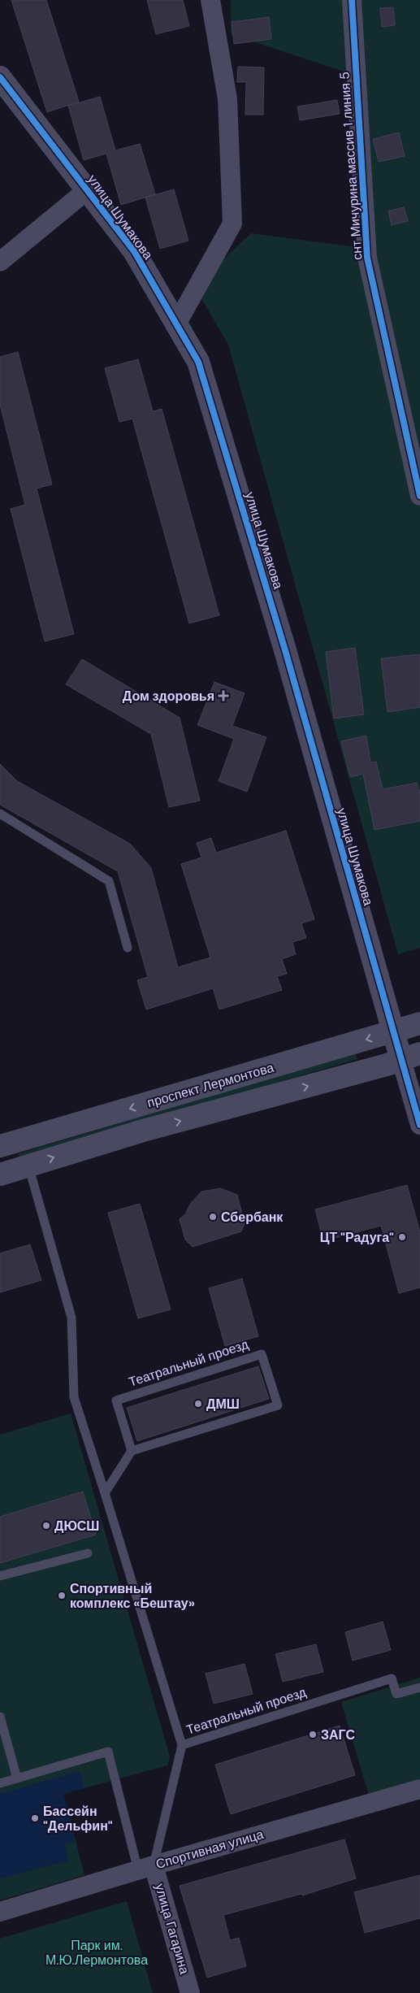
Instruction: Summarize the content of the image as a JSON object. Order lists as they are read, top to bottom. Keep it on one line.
{"streets":{"street":["снт Мичурина массив 1 линия 5","улица Шумакова","проспект Лермонтова","Спортивная улица","улица Гагарина"],"lane":["Театральный проезд"]},"crossings":[["улица Шумакова","проспект Лермонтова"],["проспект Лермонтова","Театральный проезд"],["Спортивная улица","улица Гагарина"]],"parks":["Парк им. М.Ю.Лермонтова"],"places":{"health":["Дом здоровья"],"other":["Сбербанк","ЦТ \"Радуга\"","ДМШ","ДЮСШ","Спортивный комплекс «Бештау»","ЗАГС","Бассейн \"Дельфин\""]}}
